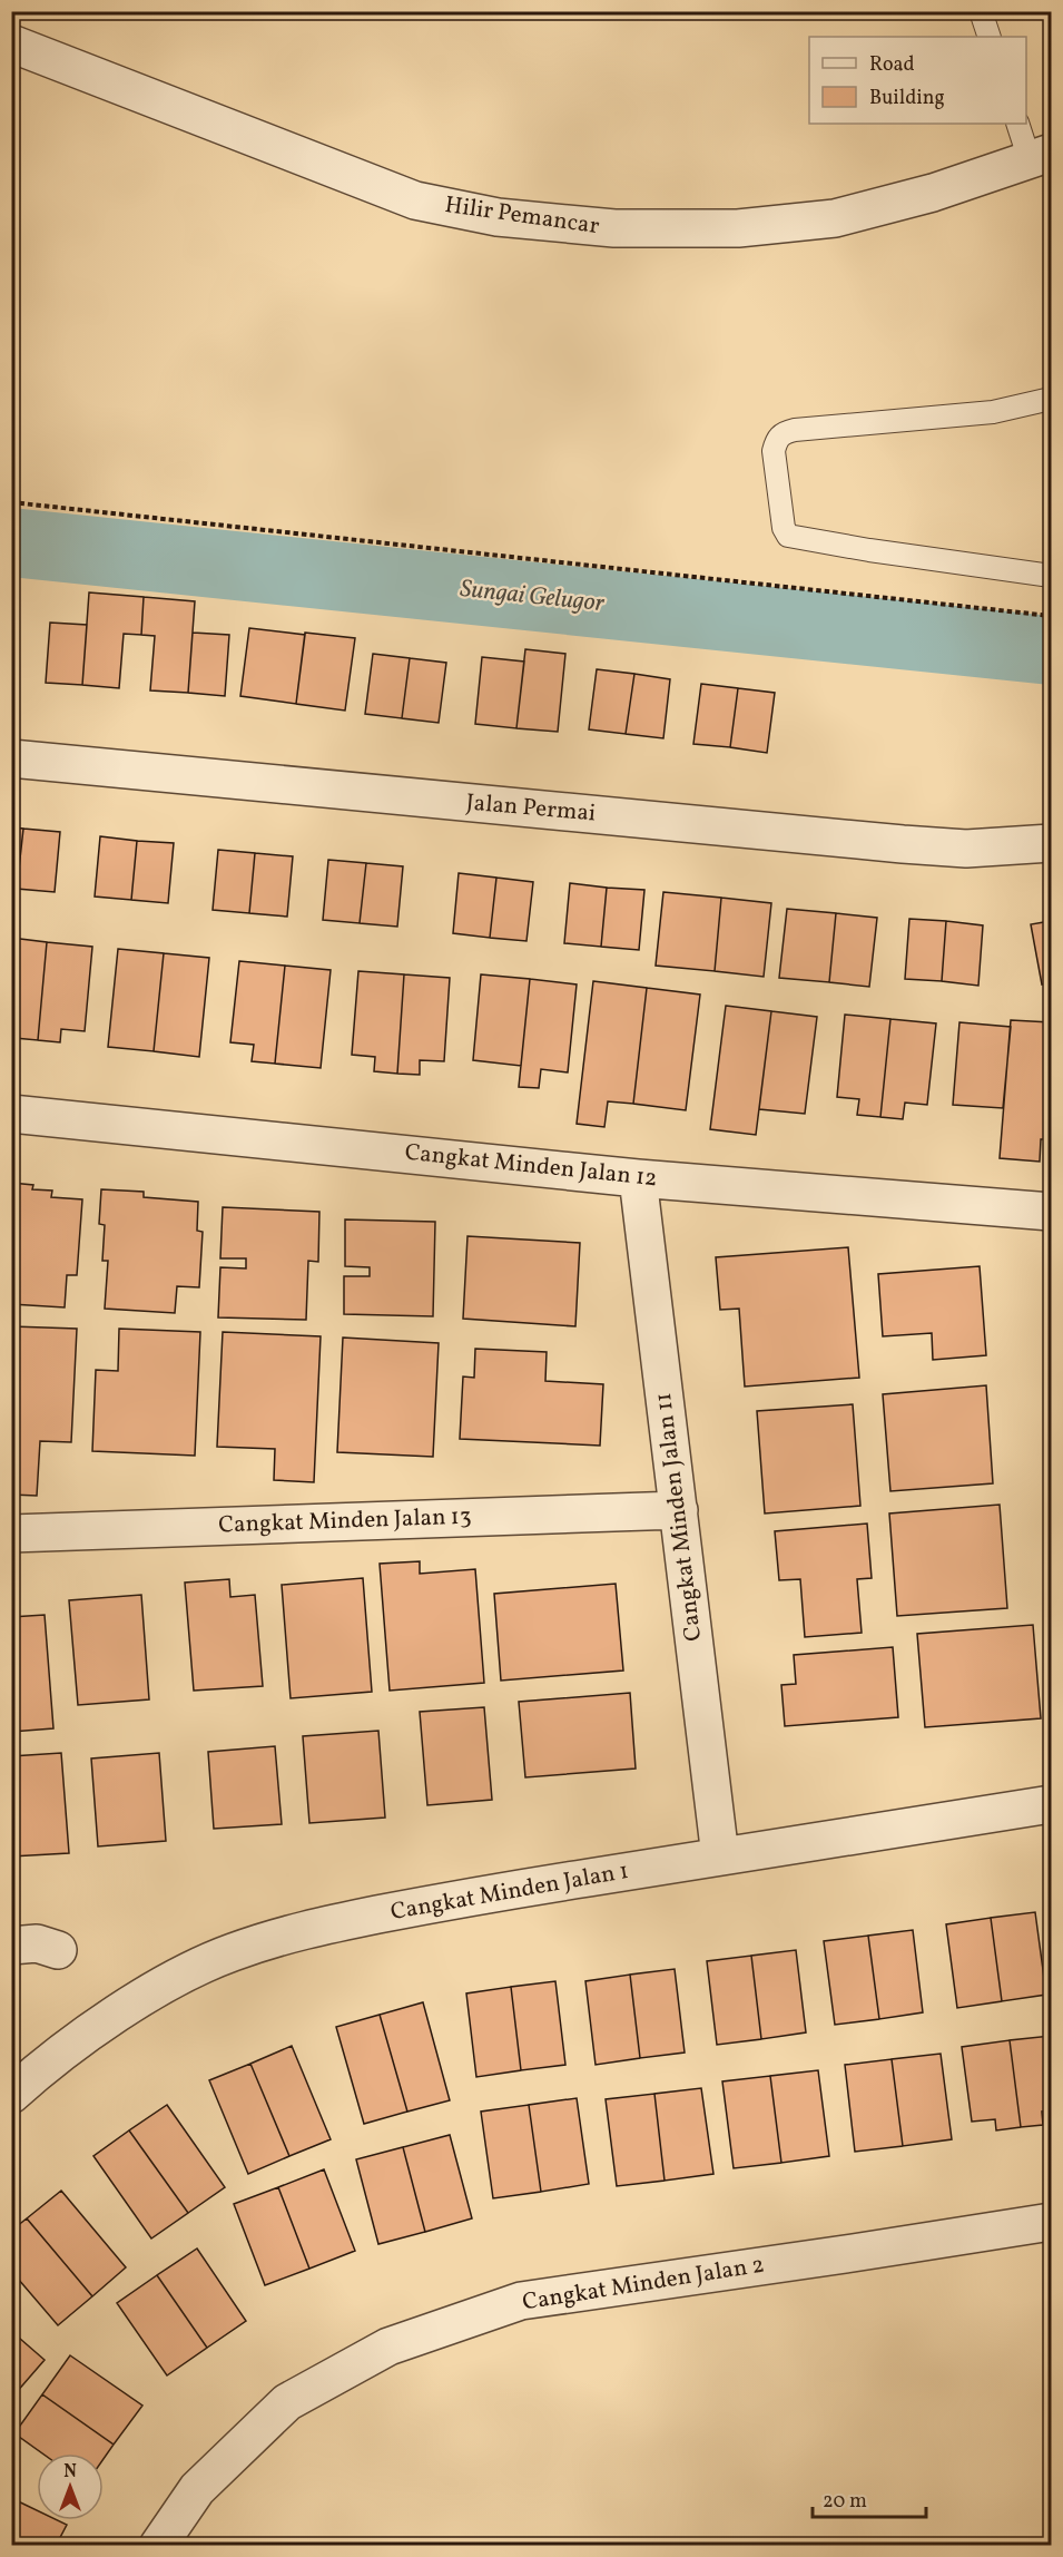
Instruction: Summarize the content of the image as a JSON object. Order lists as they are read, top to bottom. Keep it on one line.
{"streets":{"street":["Hilir Pemancar","Jalan Permai","Cangkat Minden Jalan 12","Cangkat Minden Jalan 11","Cangkat Minden Jalan 13","Cangkat Minden Jalan 1","Cangkat Minden Jalan 2"]},"crossings":[["Cangkat Minden Jalan 12","Cangkat Minden Jalan 11"],["Cangkat Minden Jalan 11","Cangkat Minden Jalan 13"],["Cangkat Minden Jalan 11","Cangkat Minden Jalan 1"]],"water":["Sungai Gelugor"],"legend":["Road","Building"],"scale_bar":"20 m","north":"top"}
